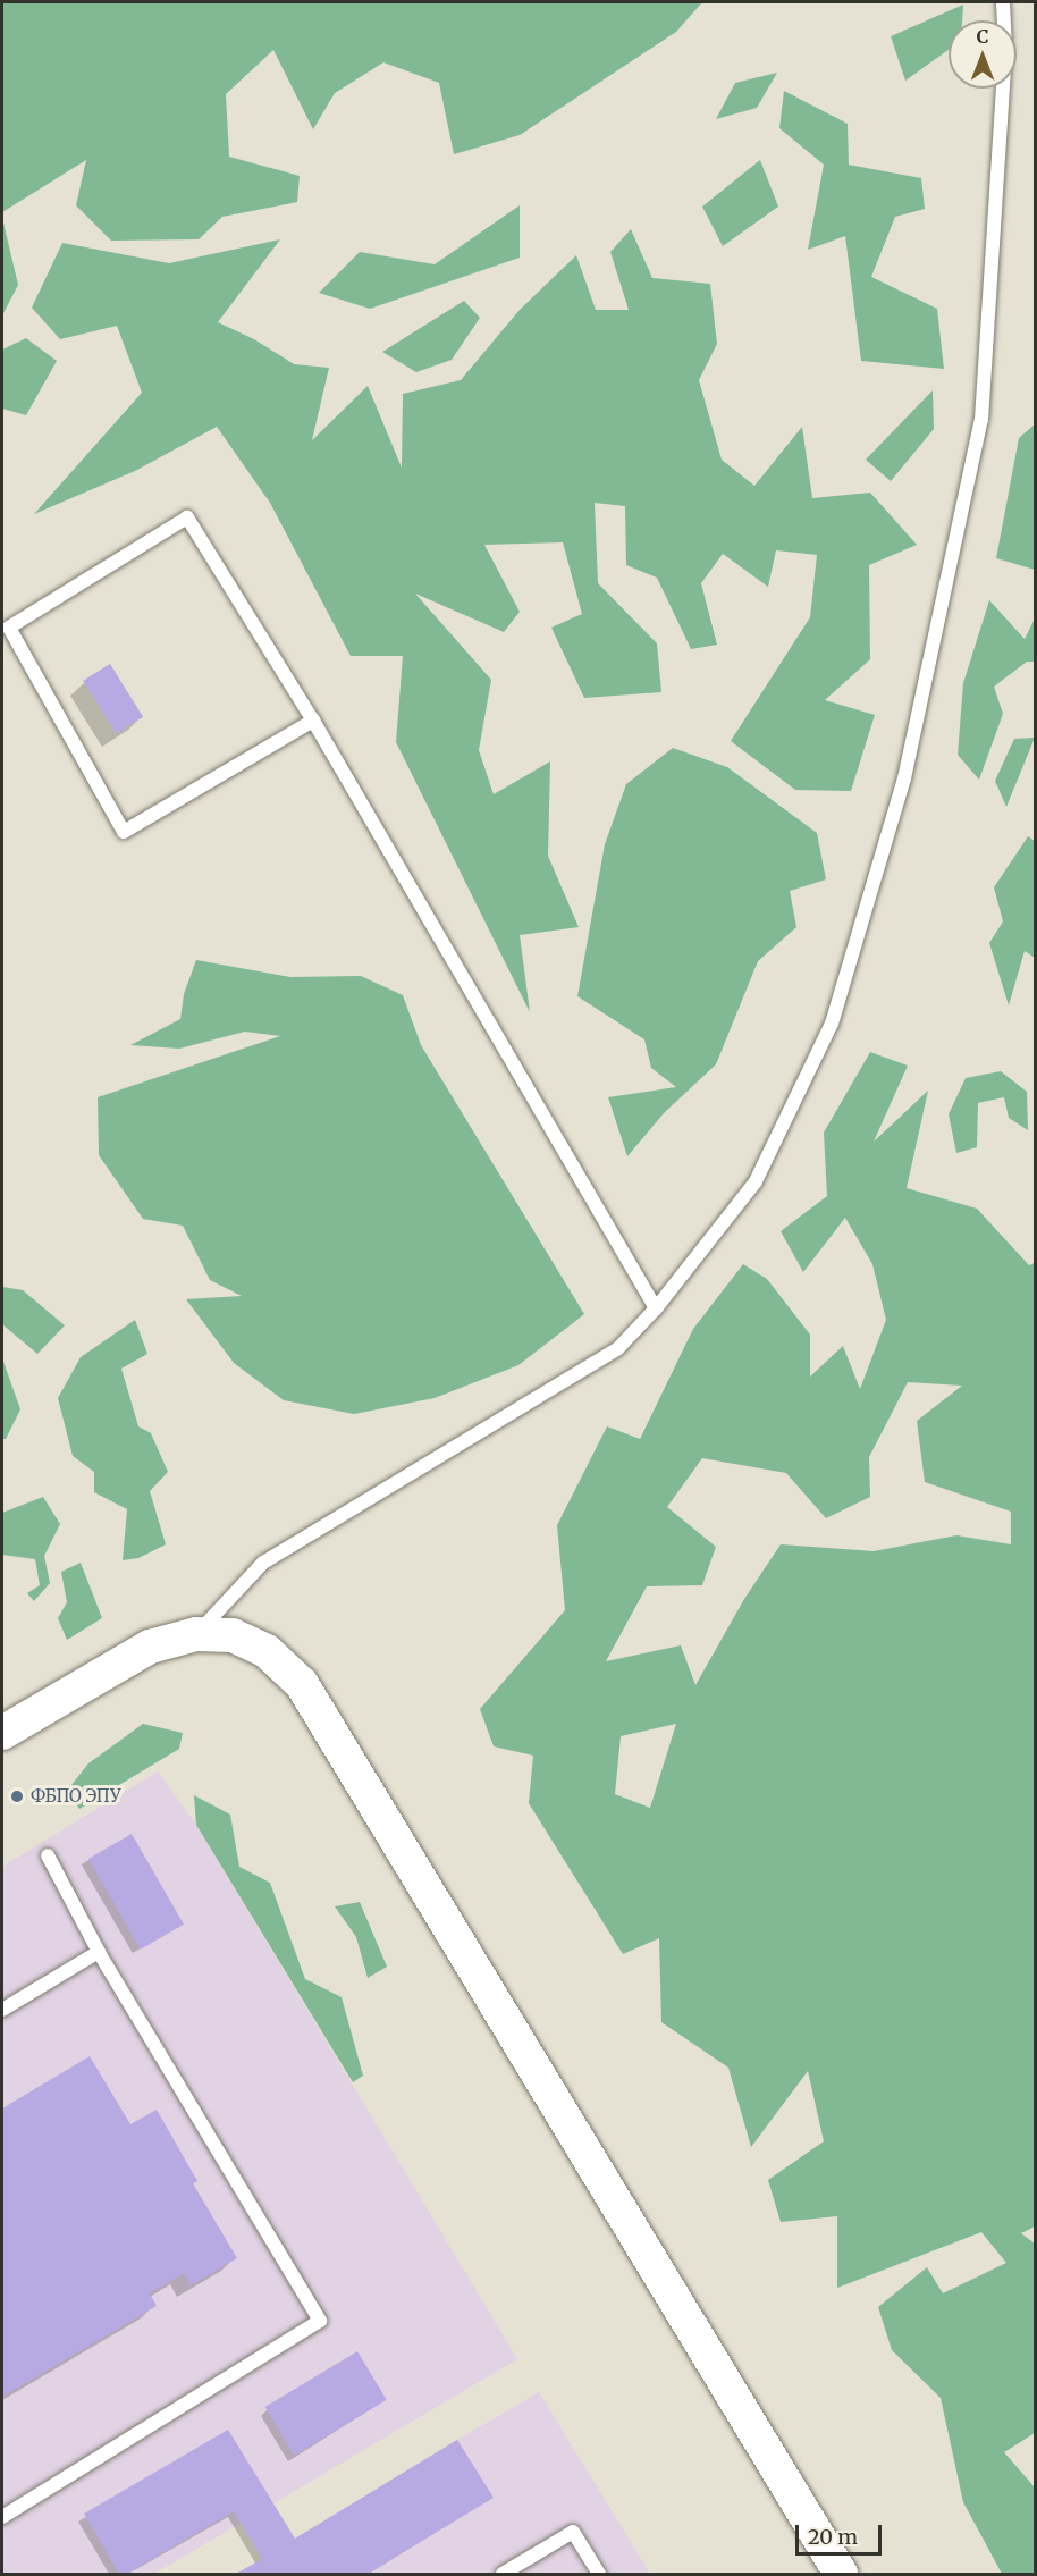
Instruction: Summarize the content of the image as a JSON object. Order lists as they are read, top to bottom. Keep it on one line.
{"places":["ФБПО ЭПУ"],"scale_bar":"20 m","north":"top"}
